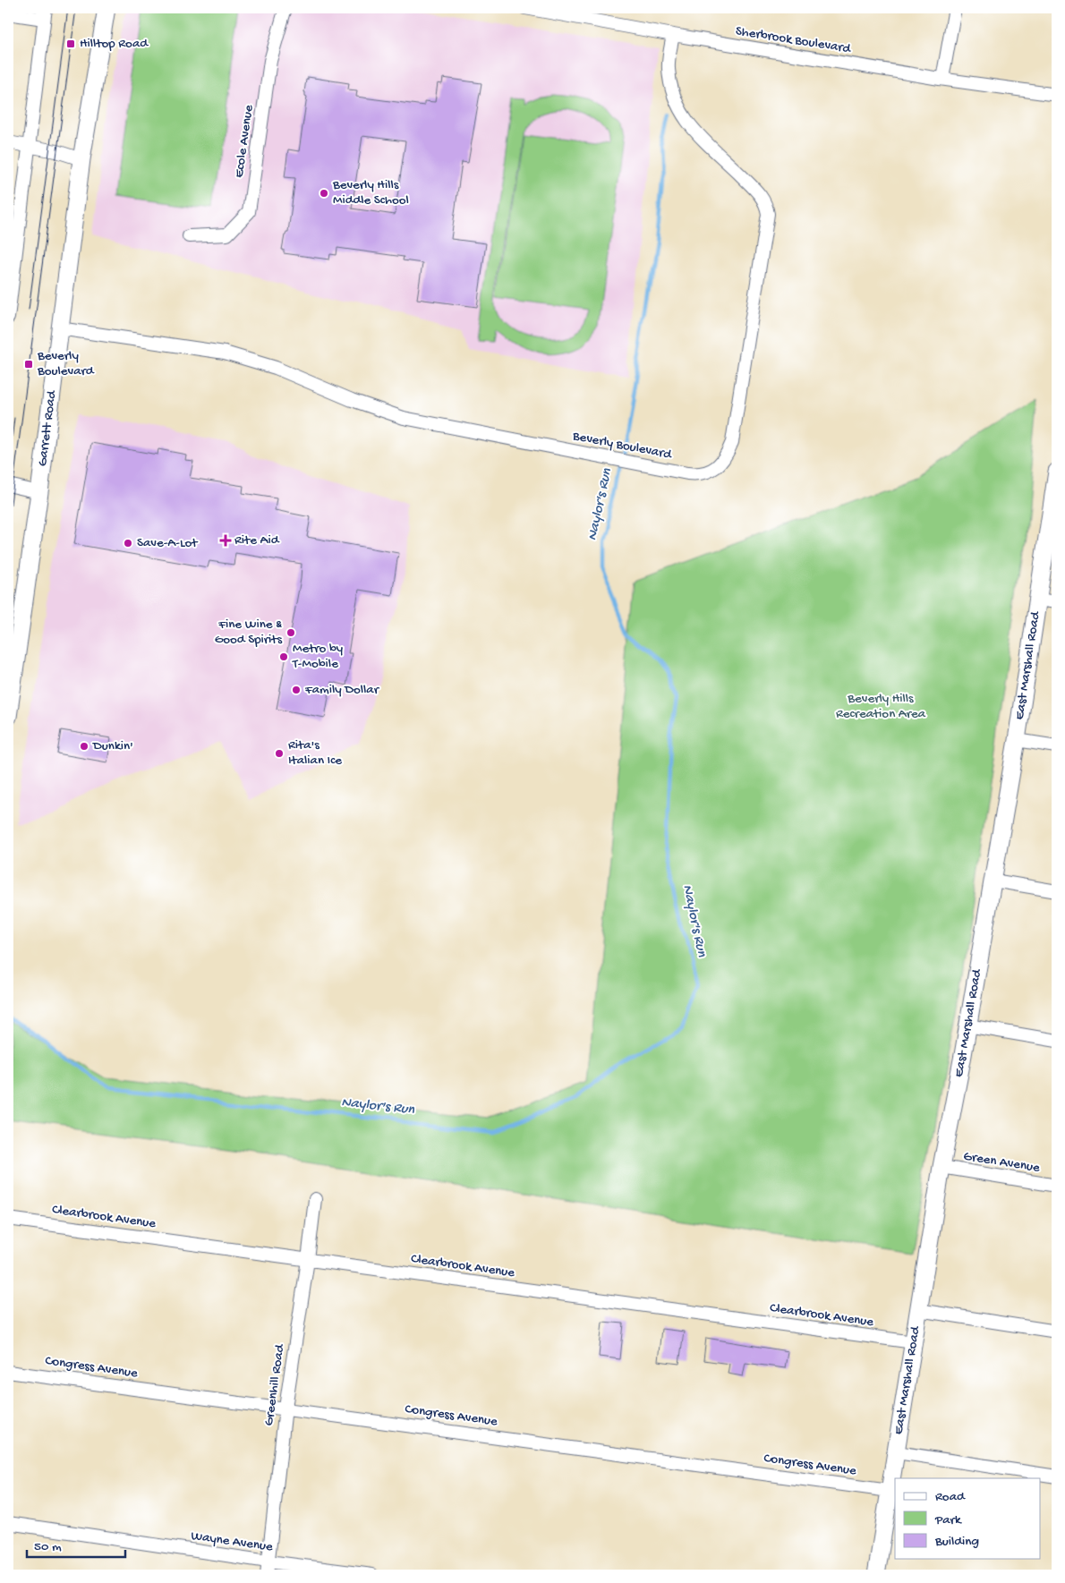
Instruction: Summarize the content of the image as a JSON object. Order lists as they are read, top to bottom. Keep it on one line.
{"streets":{"main road":["Garrett Road","East Marshall Road"],"street":["Sherbrook Boulevard","Ecole Avenue","Beverly Boulevard","Green Avenue","Clearbrook Avenue","Congress Avenue","Greenhill Road","Wayne Avenue"]},"crossings":[["Sherbrook Boulevard","Beverly Boulevard"],["Garrett Road","Beverly Boulevard"],["East Marshall Road","Green Avenue"],["East Marshall Road","Clearbrook Avenue"],["East Marshall Road","Congress Avenue"],["Clearbrook Avenue","Greenhill Road"],["Congress Avenue","Greenhill Road"],["Greenhill Road","Wayne Avenue"]],"water":["Naylor's Run"],"parks":["Beverly Hills Recreation Area"],"places":{"transit":["Hilltop Road","Beverly Boulevard"],"other":["Beverly Hills Middle School","Save-A-Lot","Fine Wine & Good Spirits","Metro by T-Mobile","Family Dollar","Dunkin'","Rita's Italian Ice"],"health":["Rite Aid"]},"legend":["Road","Park","Building"],"scale_bar":"50 m"}
